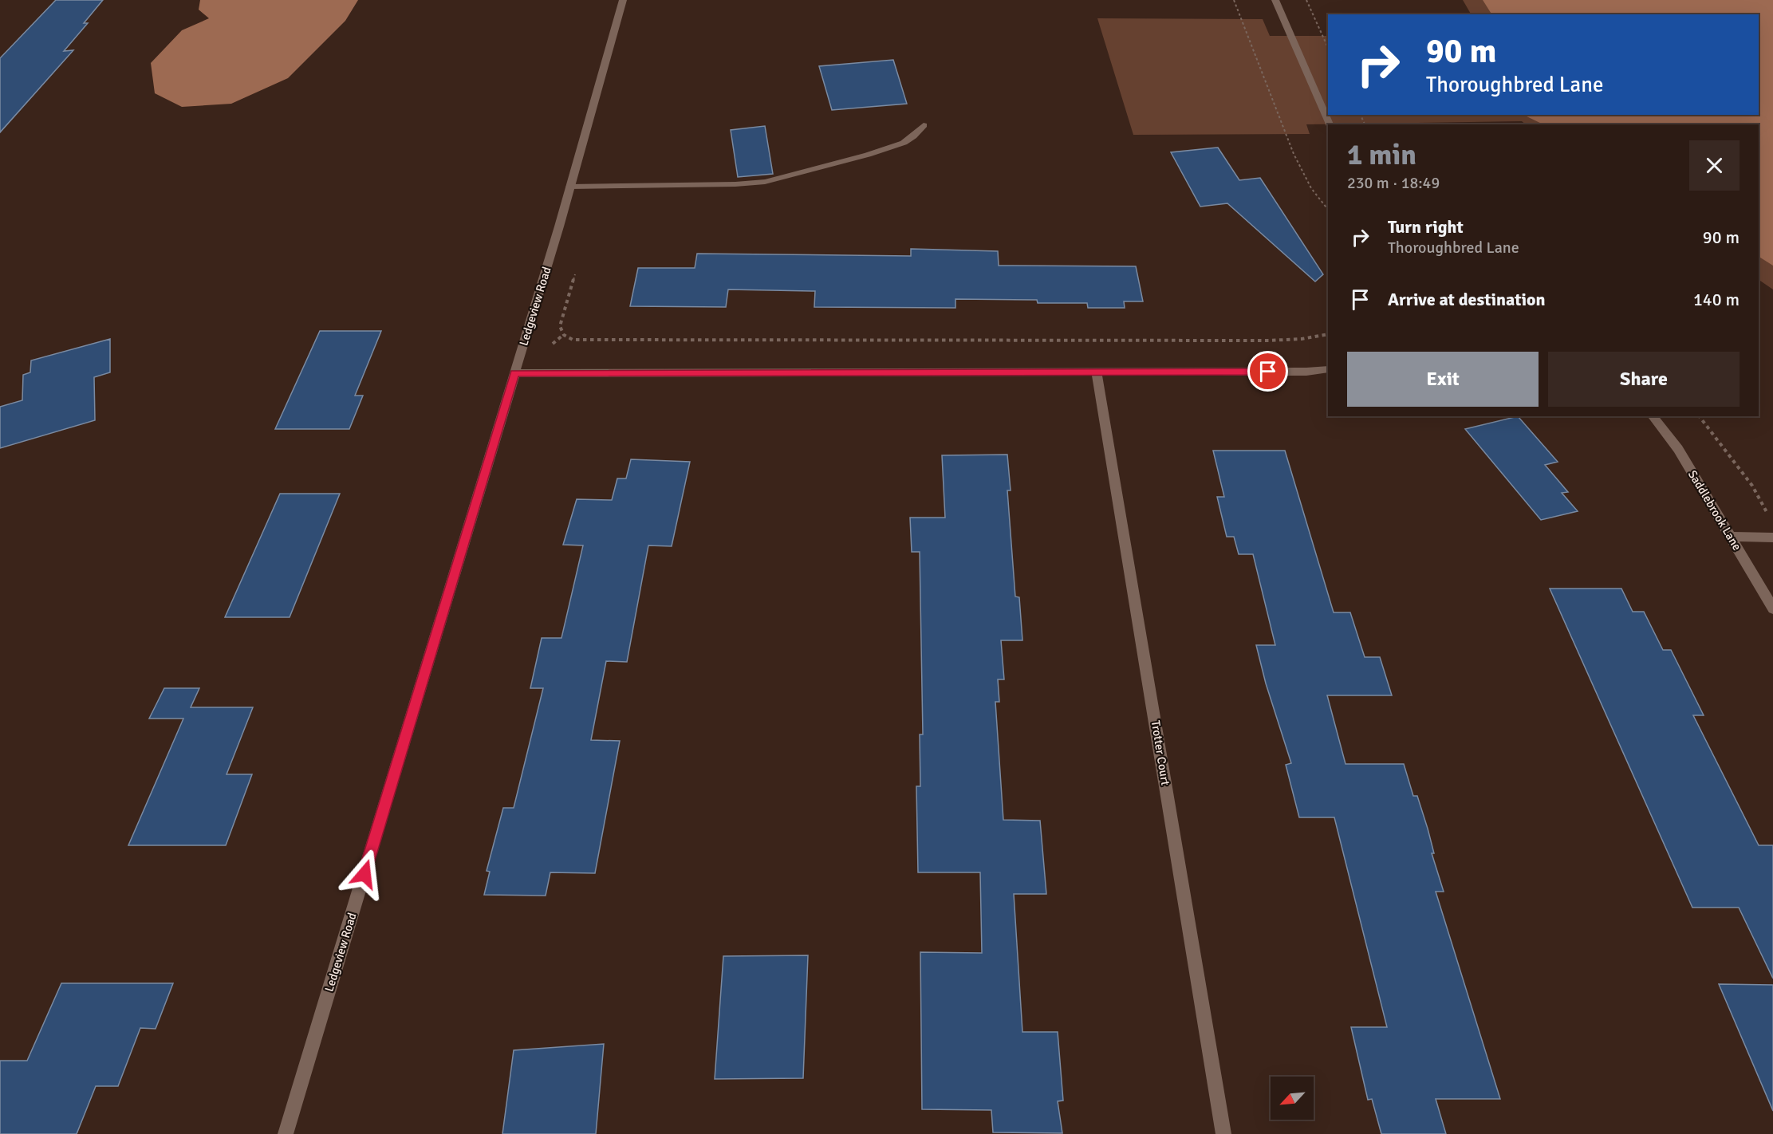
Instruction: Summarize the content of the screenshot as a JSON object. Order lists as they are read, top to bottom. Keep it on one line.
{"streets":{"street":["Ledgeview Road","Saddlebrook Lane","Trotter Court"]},"north":"bottom left","page":{"turn":["90 m","Thoroughbred Lane"],"heading":["1 min","230 m · 18:49"],"list":[{"name":"Turn right","note":"Thoroughbred Lane","value":"90 m"},{"name":"Arrive at destination","value":"140 m"}],"buttons":["Exit","Share"]}}
